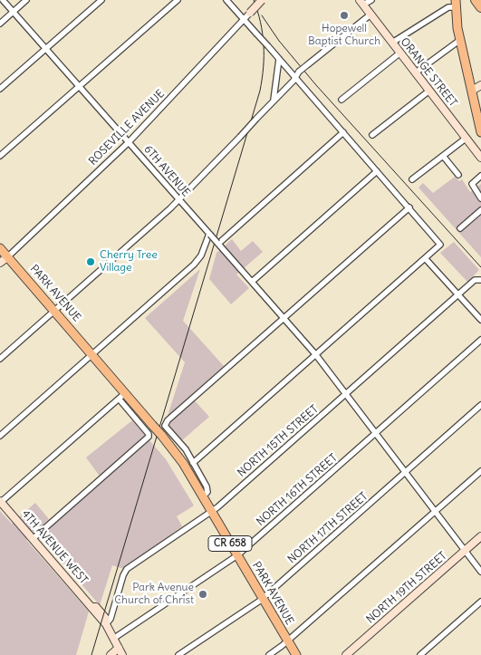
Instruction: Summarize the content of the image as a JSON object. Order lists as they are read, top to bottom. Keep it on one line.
{"streets":{"main road":["PARK AVENUE","CR 658"],"street":["ORANGE STREET","ROSEVILLE AVENUE","6TH AVENUE","NORTH 15TH STREET","NORTH 16TH STREET","NORTH 17TH STREET","4TH AVENUE WEST","NORTH 19TH STREET"]},"crossings":[["ROSEVILLE AVENUE","6TH AVENUE"],["ROSEVILLE AVENUE","PARK AVENUE"],["6TH AVENUE","PARK AVENUE"],["6TH AVENUE","NORTH 15TH STREET"],["6TH AVENUE","NORTH 16TH STREET"],["6TH AVENUE","NORTH 17TH STREET"],["6TH AVENUE","NORTH 19TH STREET"],["PARK AVENUE","NORTH 15TH STREET"],["PARK AVENUE","NORTH 16TH STREET"],["PARK AVENUE","NORTH 17TH STREET"],["NORTH 15TH STREET","4TH AVENUE WEST"],["NORTH 16TH STREET","4TH AVENUE WEST"]],"places":["Hopewell Baptist Church","Cherry Tree Village","Park Avenue Church of Christ"]}
